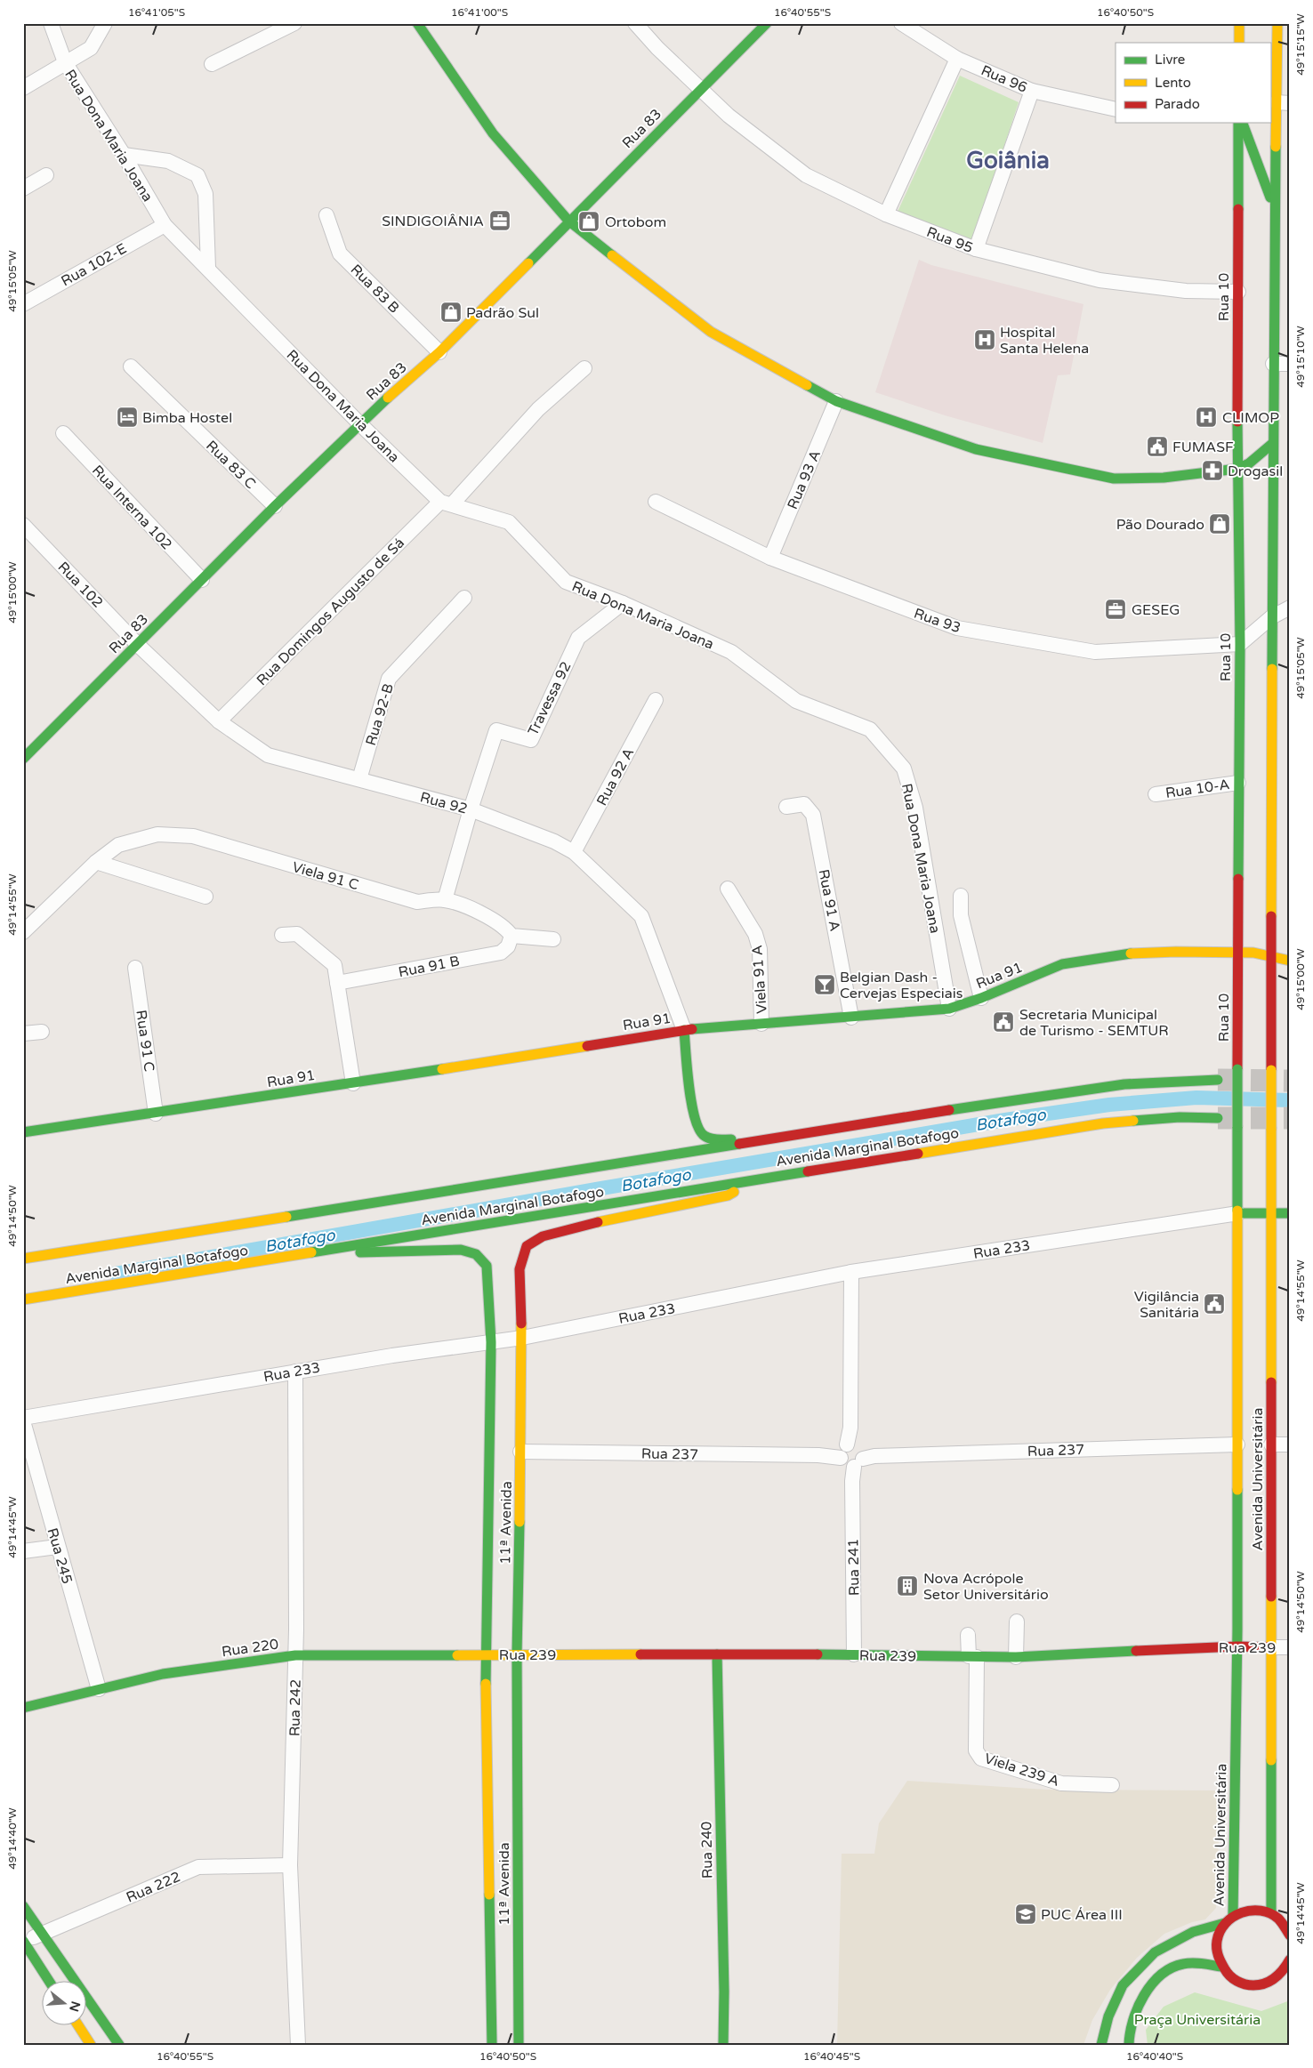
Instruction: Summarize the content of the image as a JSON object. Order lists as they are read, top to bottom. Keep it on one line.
{"streets":{"main road":["Rua 83","Rua 10","Rua 91","Avenida Marginal Botafogo","Rua 233","Avenida Universitária","11ª Avenida","Rua 220","Rua 239","Rua 240"],"street":["Rua 96","Rua Dona Maria Joana","Rua 95","Rua 102-E","Rua 83 B","Rua 83 C","Rua 93 A","Rua Interna 102","Rua 102","Rua Domingos Augusto de Sá","Rua 93","Travessa 92","Rua 92-B","Rua 92 A","Rua 10-A","Rua 92","Viela 91 C","Rua 91 A","Rua 91 B","Viela 91 A","Rua 91 C","Rua 237","Rua 245","Rua 241","Rua 242","Viela 239 A","Rua 222"]},"crossings":[["Rua 83","Rua Dona Maria Joana"],["Rua 83","Rua 95"],["Rua 83","Rua 83 B"],["Rua 83","Rua 83 C"],["Rua 83","Rua Interna 102"],["Rua 83","Rua 102"],["Rua 83","Rua 92"],["Rua Dona Maria Joana","Rua 102-E"],["Rua Dona Maria Joana","Rua Domingos Augusto de Sá"],["Rua Dona Maria Joana","Travessa 92"],["Rua Dona Maria Joana","Rua 91"],["Rua 95","Rua 10"],["Rua 10","Rua 93"],["Rua 10","Rua 10-A"],["Rua 10","Rua 91"],["Rua 10","Avenida Universitária"],["Rua 93 A","Rua 93"],["Rua 102","Rua 92"],["Rua Domingos Augusto de Sá","Rua 92"],["Travessa 92","Rua 92"],["Travessa 92","Viela 91 C"],["Rua 92-B","Rua 92"],["Rua 92 A","Rua 92"],["Rua 92","Rua 91"],["Viela 91 C","Rua 91 B"],["Rua 91 A","Rua 91"],["Rua 91","Viela 91 A"],["Rua 91","Rua 91 C"],["Rua 91","Avenida Universitária"],["Avenida Marginal Botafogo","11ª Avenida"],["Rua 233","Avenida Universitária"],["Rua 233","11ª Avenida"],["Rua 233","Rua 241"],["Rua 233","Rua 242"],["Rua 237","Avenida Universitária"],["Rua 237","11ª Avenida"],["Rua 237","Rua 241"],["Avenida Universitária","Rua 239"],["11ª Avenida","Rua 220"],["11ª Avenida","Rua 239"],["Rua 245","Rua 220"],["Rua 241","Rua 239"],["Rua 220","Rua 239"],["Rua 220","Rua 242"],["Rua 239","Viela 239 A"],["Rua 239","Rua 240"],["Rua 242","Rua 222"]],"districts":["Goiânia"],"water":["Botafogo"],"parks":["Praça Universitária"],"places":{"office":["SINDIGOIÂNIA","GESEG"],"shop":["Ortobom","Padrão Sul","Pão Dourado"],"hospital":["Hospital Santa Helena","CLIMOP"],"hotel":["Bimba Hostel"],"public building":["FUMASF","Secretaria Municipal de Turismo - SEMTUR","Vigilância Sanitária"],"pharmacy":["Drogasil"],"bar":["Belgian Dash - Cervejas Especiais"],"building":["Nova Acrópole Setor Universitário"],"school or university":["PUC Área III"]},"legend":["Livre","Lento","Parado"],"north":"right","coordinates":["16°41'05\"S","16°41'00\"S","16°40'55\"S","16°40'50\"S","49°15'15\"W","49°15'05\"W","49°15'10\"W","49°15'00\"W","49°14'55\"W","49°14'50\"W","49°14'45\"W","49°14'40\"W","16°40'45\"S","16°40'40\"S"]}
